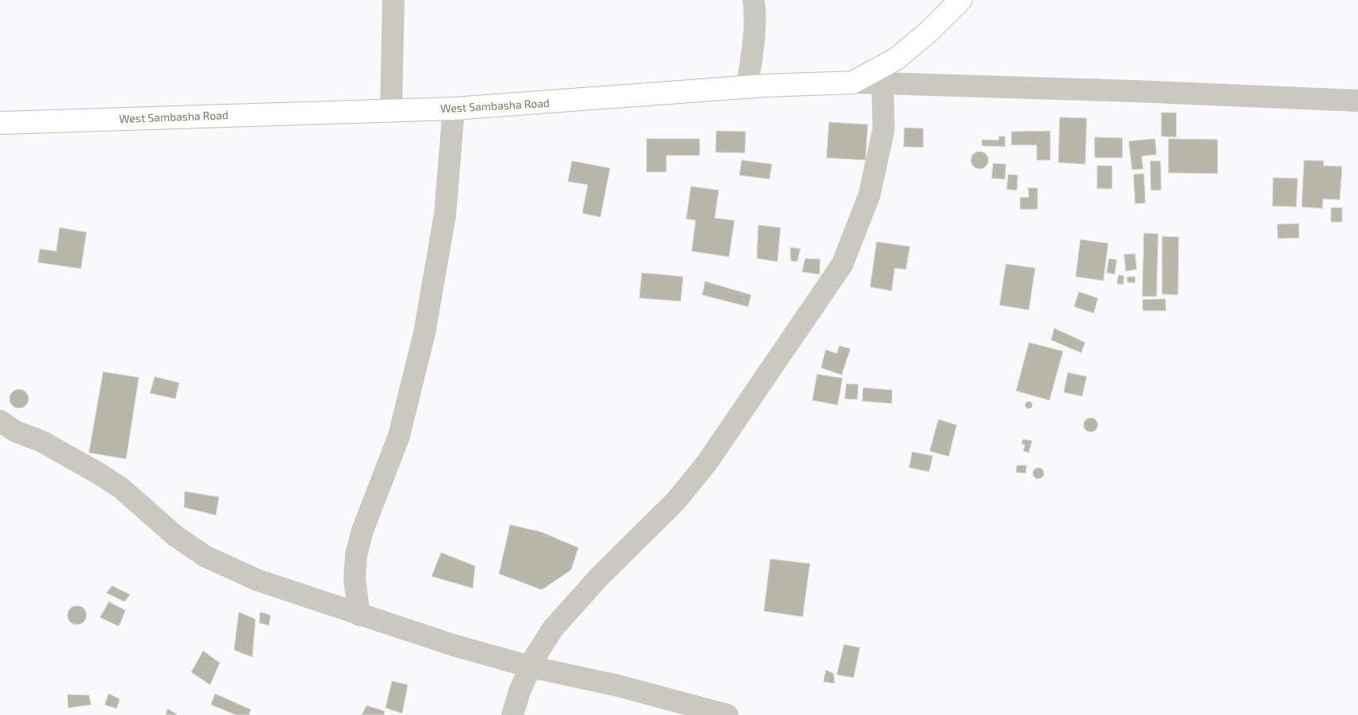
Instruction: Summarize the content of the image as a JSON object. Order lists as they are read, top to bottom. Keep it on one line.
{"streets":{"street":["West Sambasha Road"]}}
